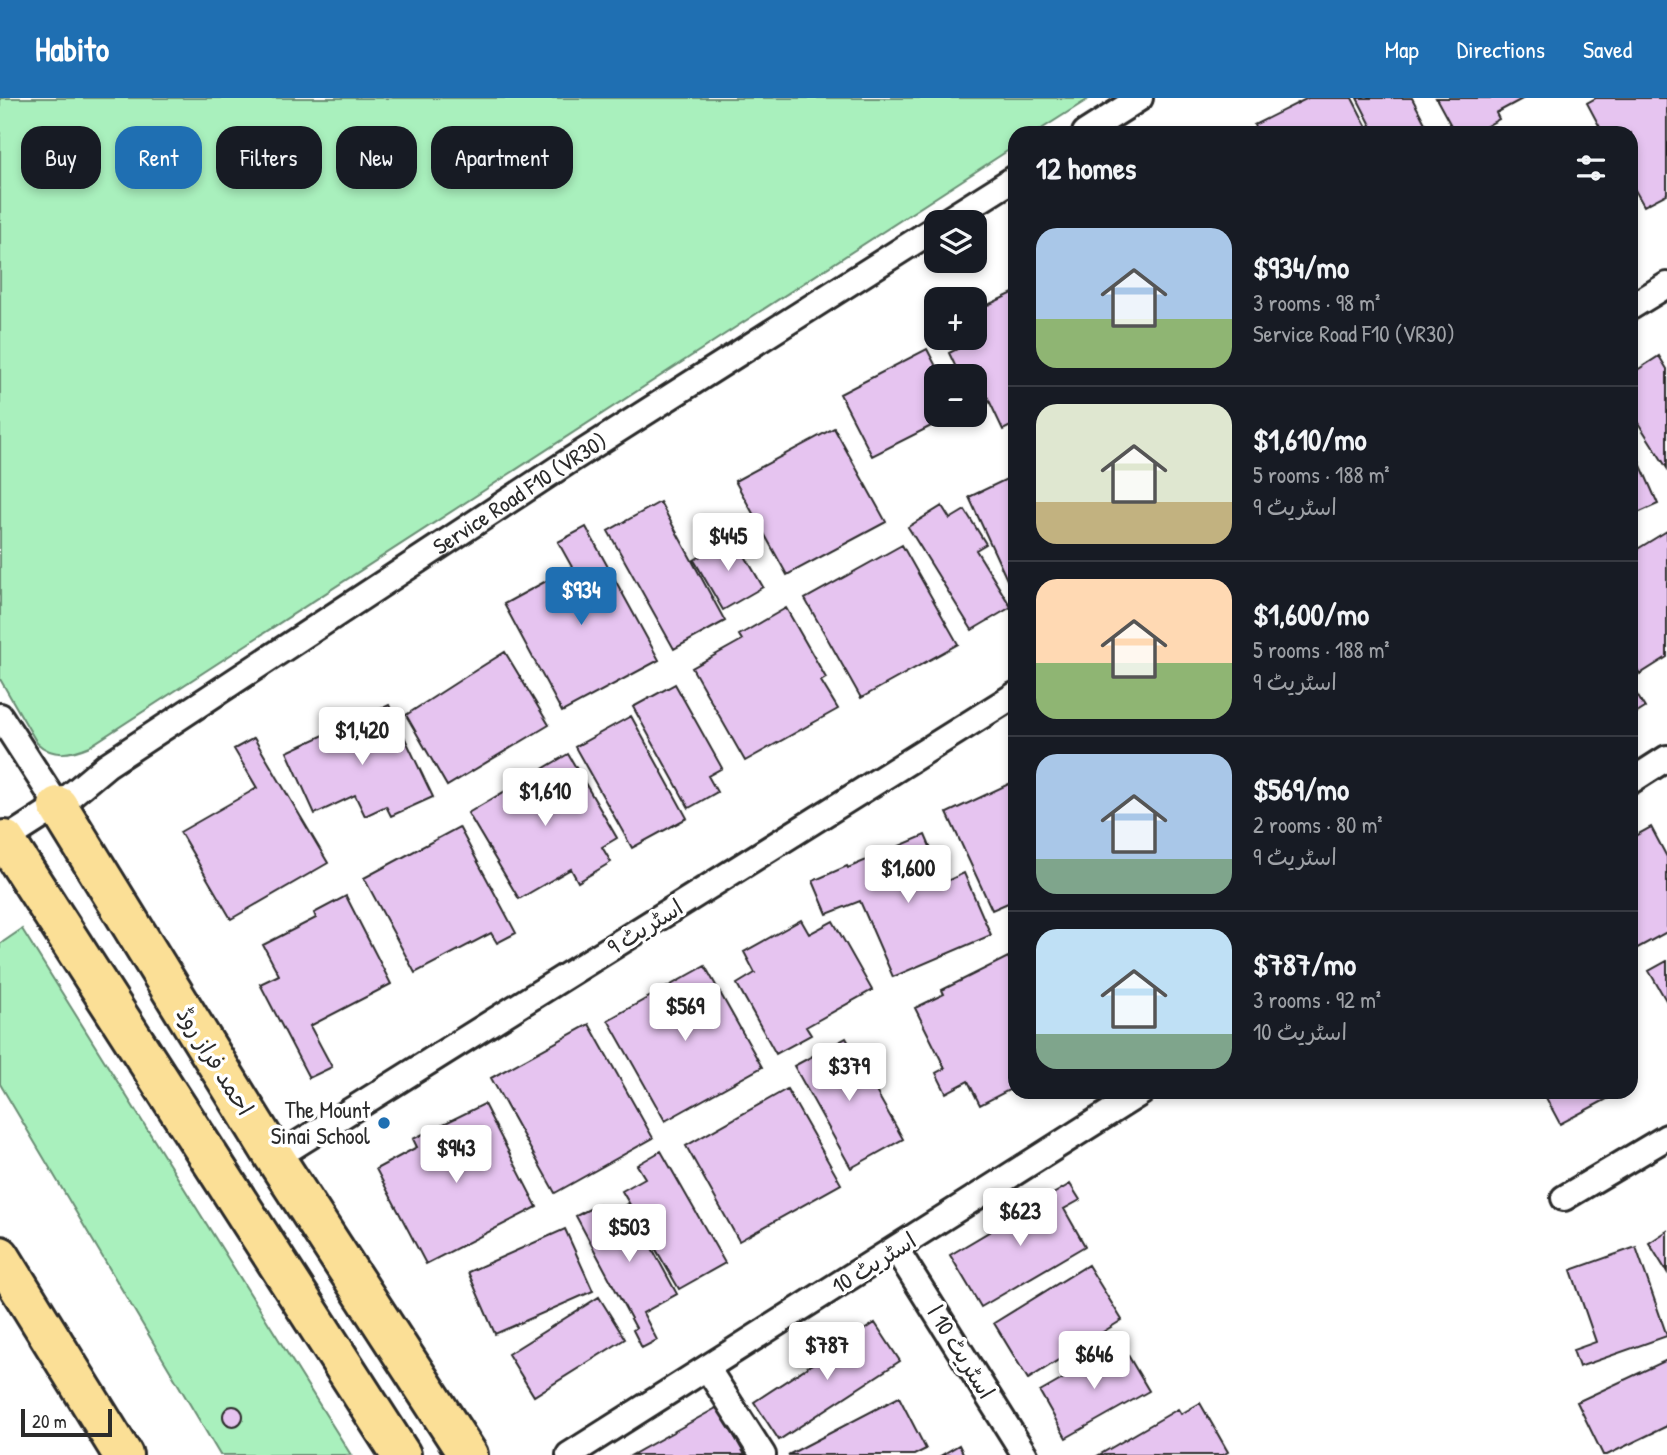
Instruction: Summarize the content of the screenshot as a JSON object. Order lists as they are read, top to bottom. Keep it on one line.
{"streets":{"main road":["احمد فراز روڈ"],"street":["Service Road F10 (VR30)","اسٹریٹ 9","اسٹریٹ 10","اسٹریٹ 10 ا"]},"crossings":[["Service Road F10 (VR30)","احمد فراز روڈ"],["اسٹریٹ 9","احمد فراز روڈ"],["اسٹریٹ 10","اسٹریٹ 10 ا"]],"places":["The Mount Sinai School"],"scale_bar":"20 m","page":{"header":"Habito","nav":["Map","Directions","Saved"],"chip":["Buy","Rent","Filters","New","Apartment"],"heading":"12 homes","map_buttons":["+","−"],"list":[{"name":"$934/mo","note":"3 rooms · 98 m² · Service Road F10 (VR30)"},{"name":"$1,610/mo","note":"5 rooms · 188 m² · اسٹریٹ 9"},{"name":"$1,600/mo","note":"5 rooms · 188 m² · اسٹریٹ 9"},{"name":"$569/mo","note":"2 rooms · 80 m² · اسٹریٹ 9"},{"name":"$787/mo","note":"3 rooms · 92 m² · اسٹریٹ 10"}],"price":["$445","$934","$1,420","$1,610","$1,600","$569","$379","$943","$623","$503","$787","$646"],"scale":"20 m"}}
